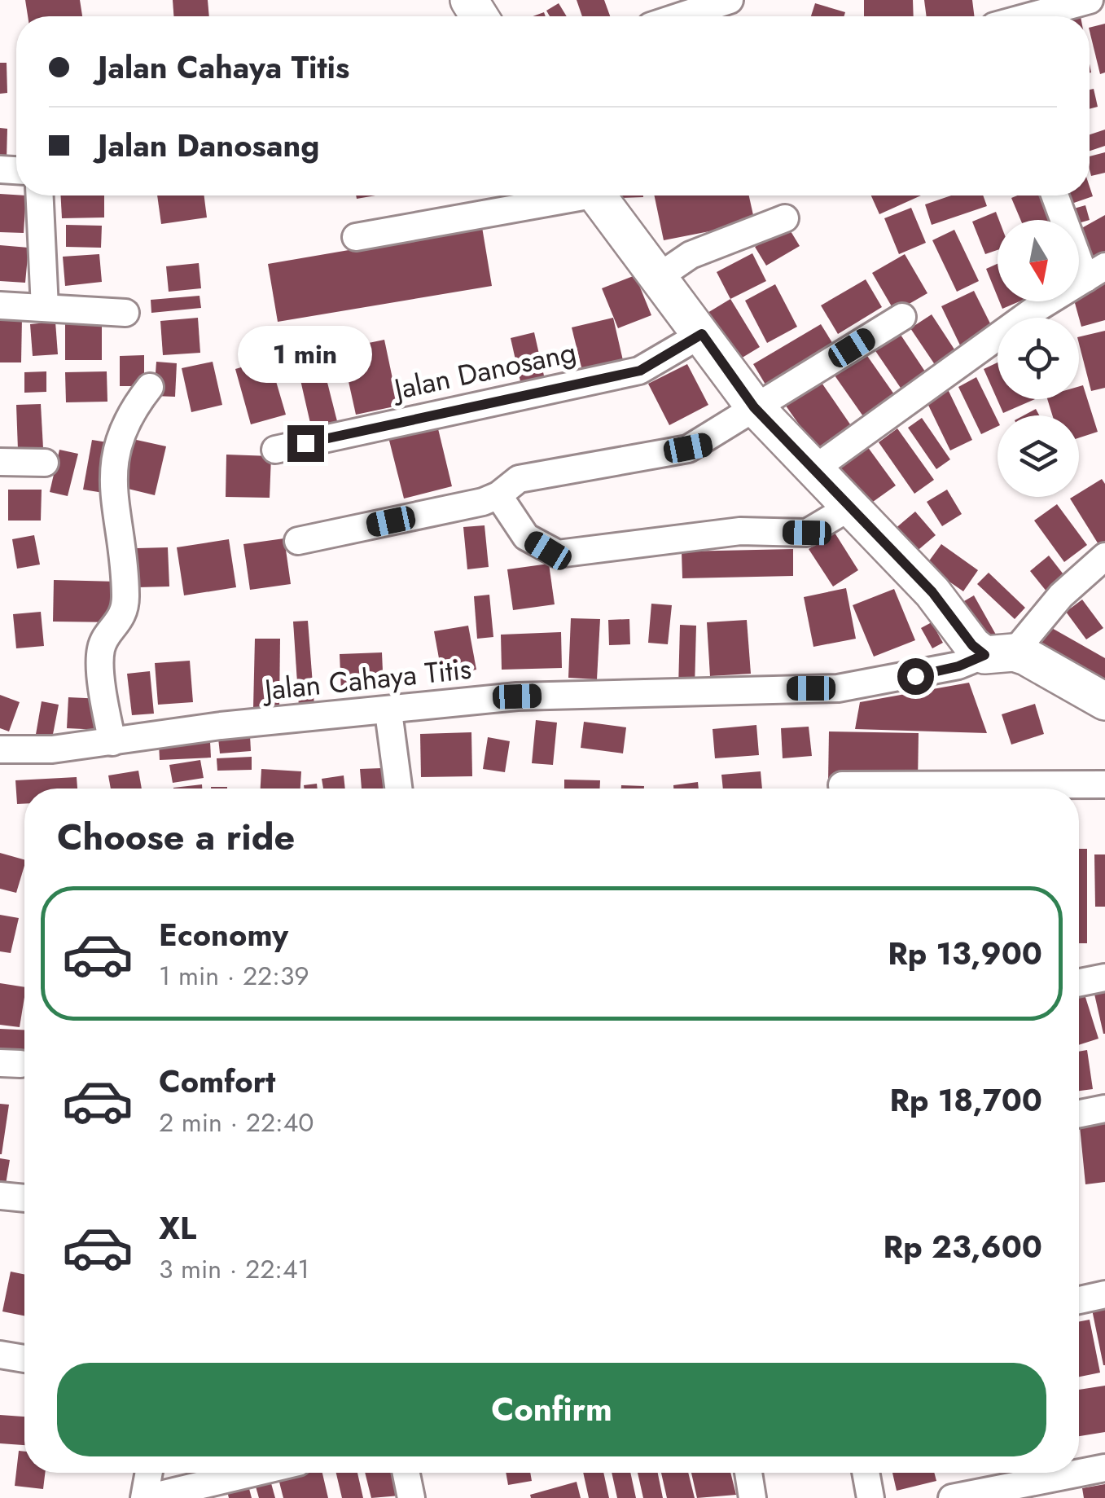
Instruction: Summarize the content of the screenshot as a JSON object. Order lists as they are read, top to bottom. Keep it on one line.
{"streets":{"street":["Jalan Danosang","Jalan Cahaya Titis"]},"north":"bottom","page":{"banner":["Jalan Cahaya Titis","Jalan Danosang"],"bubble":"1 min","heading":"Choose a ride","list":[{"name":"Economy","note":"1 min · 22:39","value":"Rp 13,900"},{"name":"Comfort","note":"2 min · 22:40","value":"Rp 18,700"},{"name":"XL","note":"3 min · 22:41","value":"Rp 23,600"}],"buttons":"Confirm"}}
